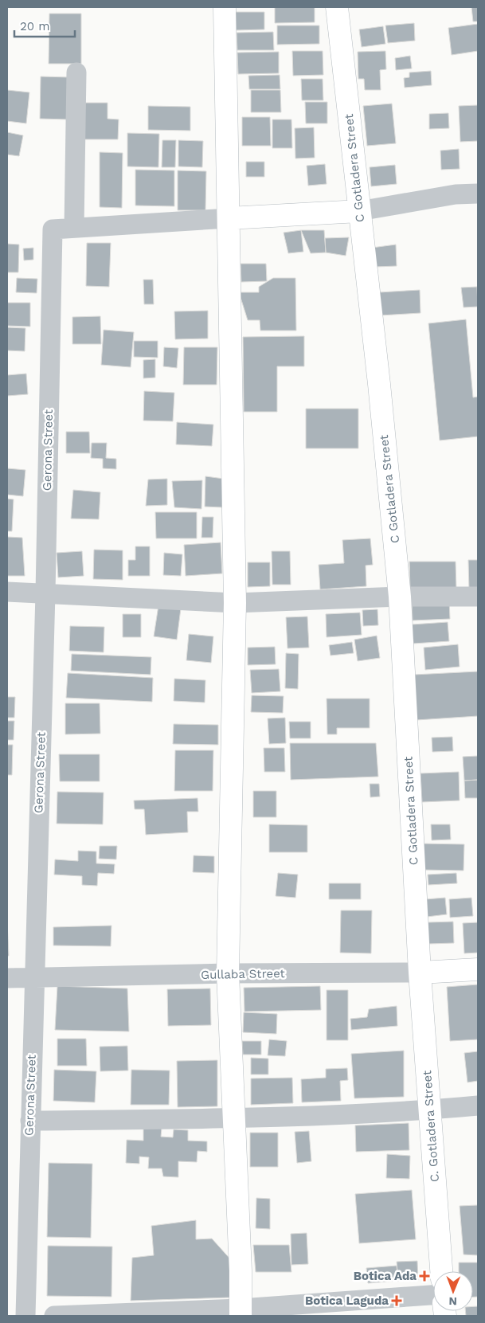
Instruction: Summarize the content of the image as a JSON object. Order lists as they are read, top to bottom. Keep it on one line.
{"streets":{"street":["C Gotladera Street","Gerona Street","Gullaba Street","C. Gotladera Street"]},"crossings":[["C Gotladera Street","Gullaba Street"],["C Gotladera Street","C. Gotladera Street"],["Gerona Street","Gullaba Street"],["Gullaba Street","C. Gotladera Street"]],"places":{"health":["Botica Ada","Botica Laguda"]},"scale_bar":"20 m","north":"bottom"}
